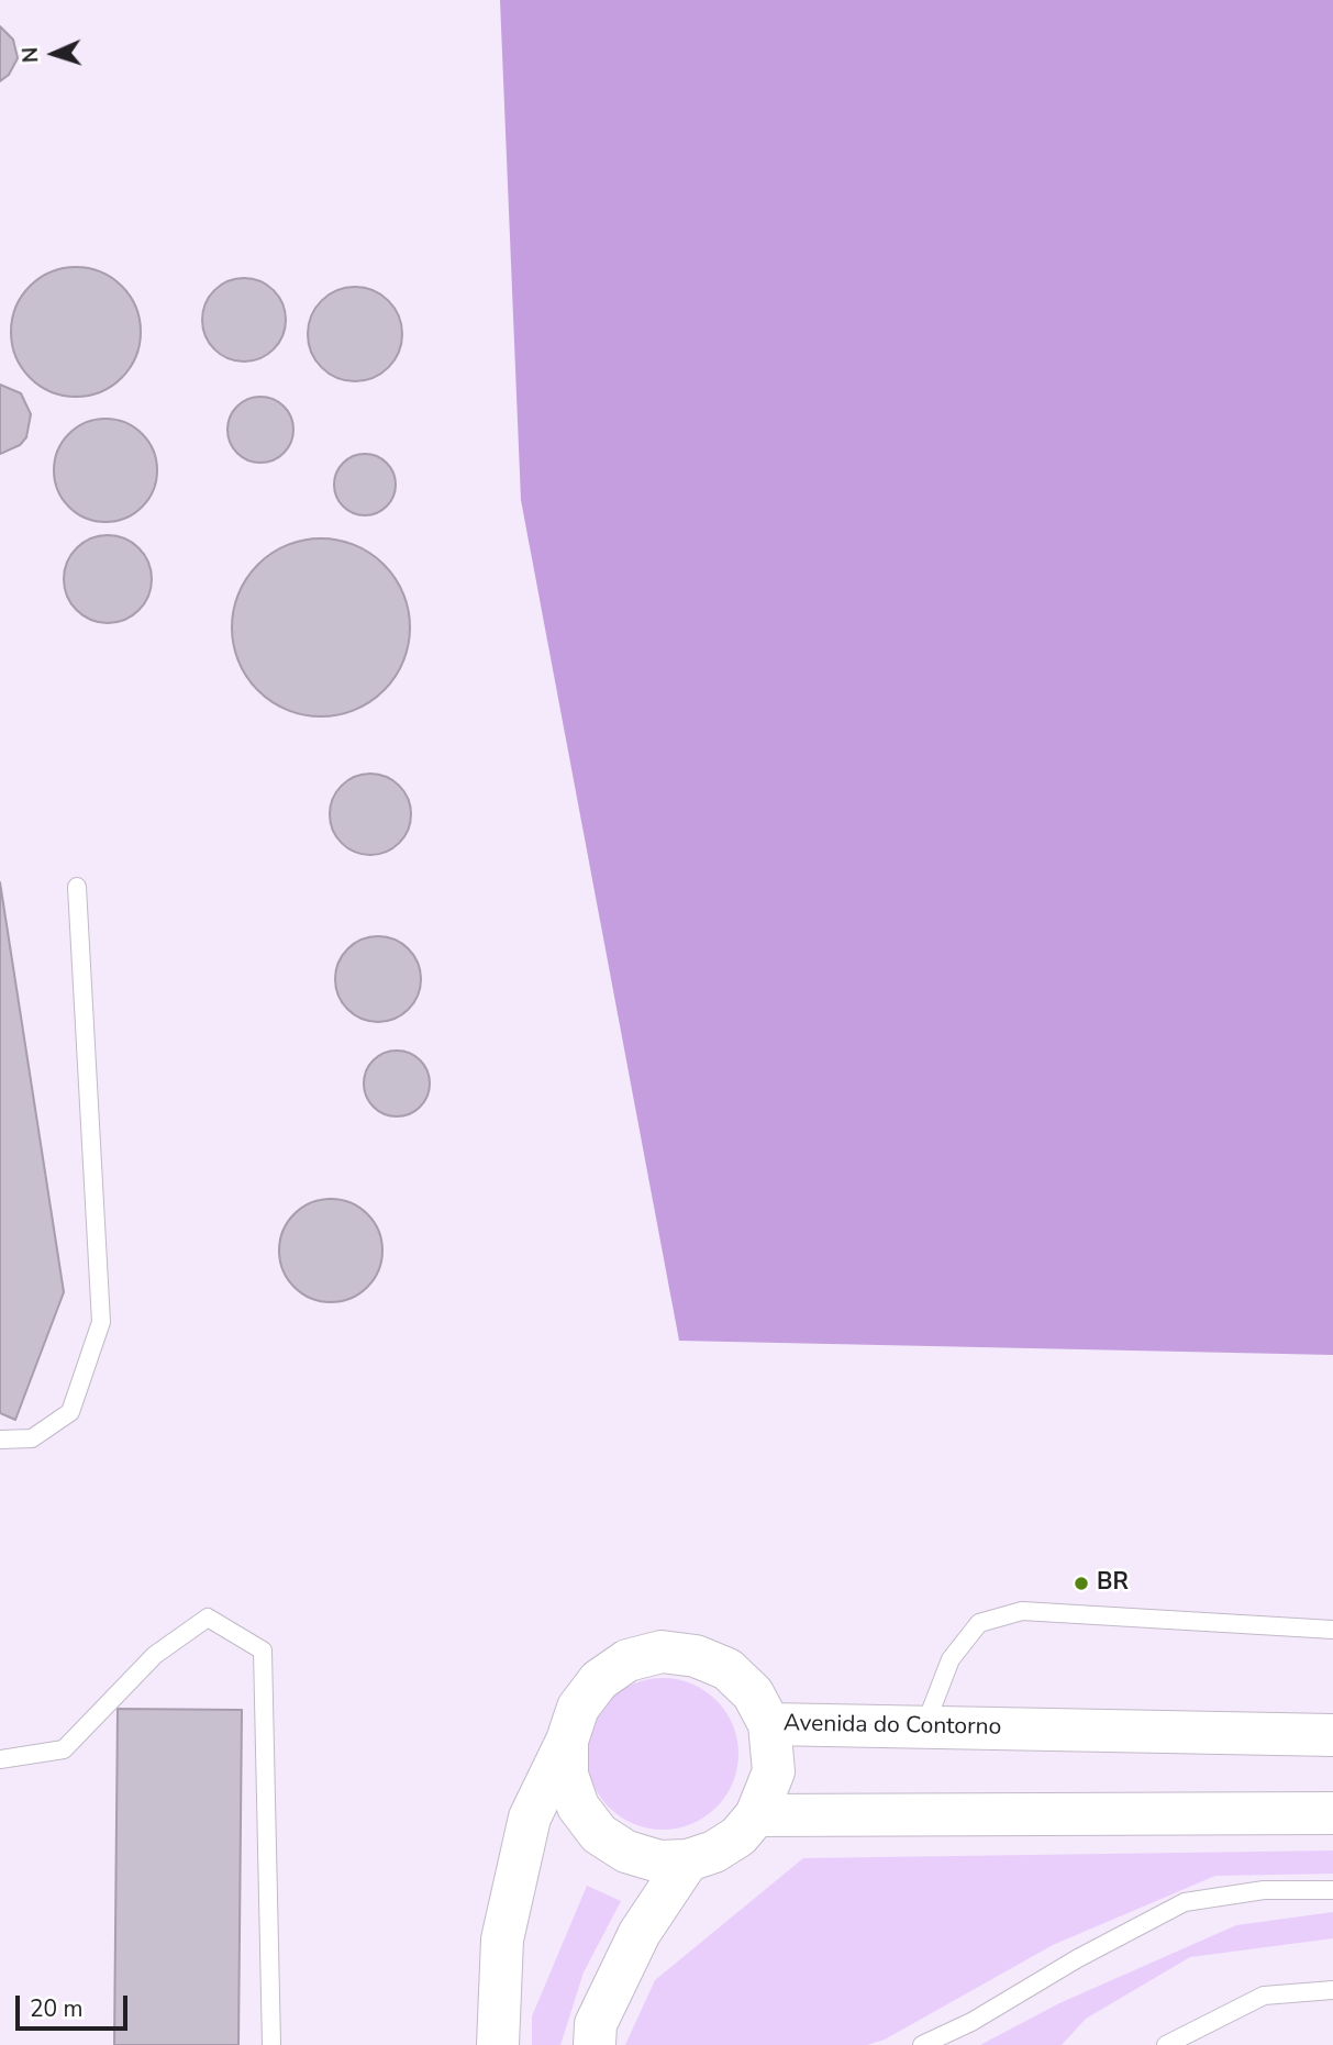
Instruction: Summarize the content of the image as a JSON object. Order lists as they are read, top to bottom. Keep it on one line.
{"streets":{"street":["Avenida do Contorno"]},"places":["BR"],"scale_bar":"20 m","north":"left"}
